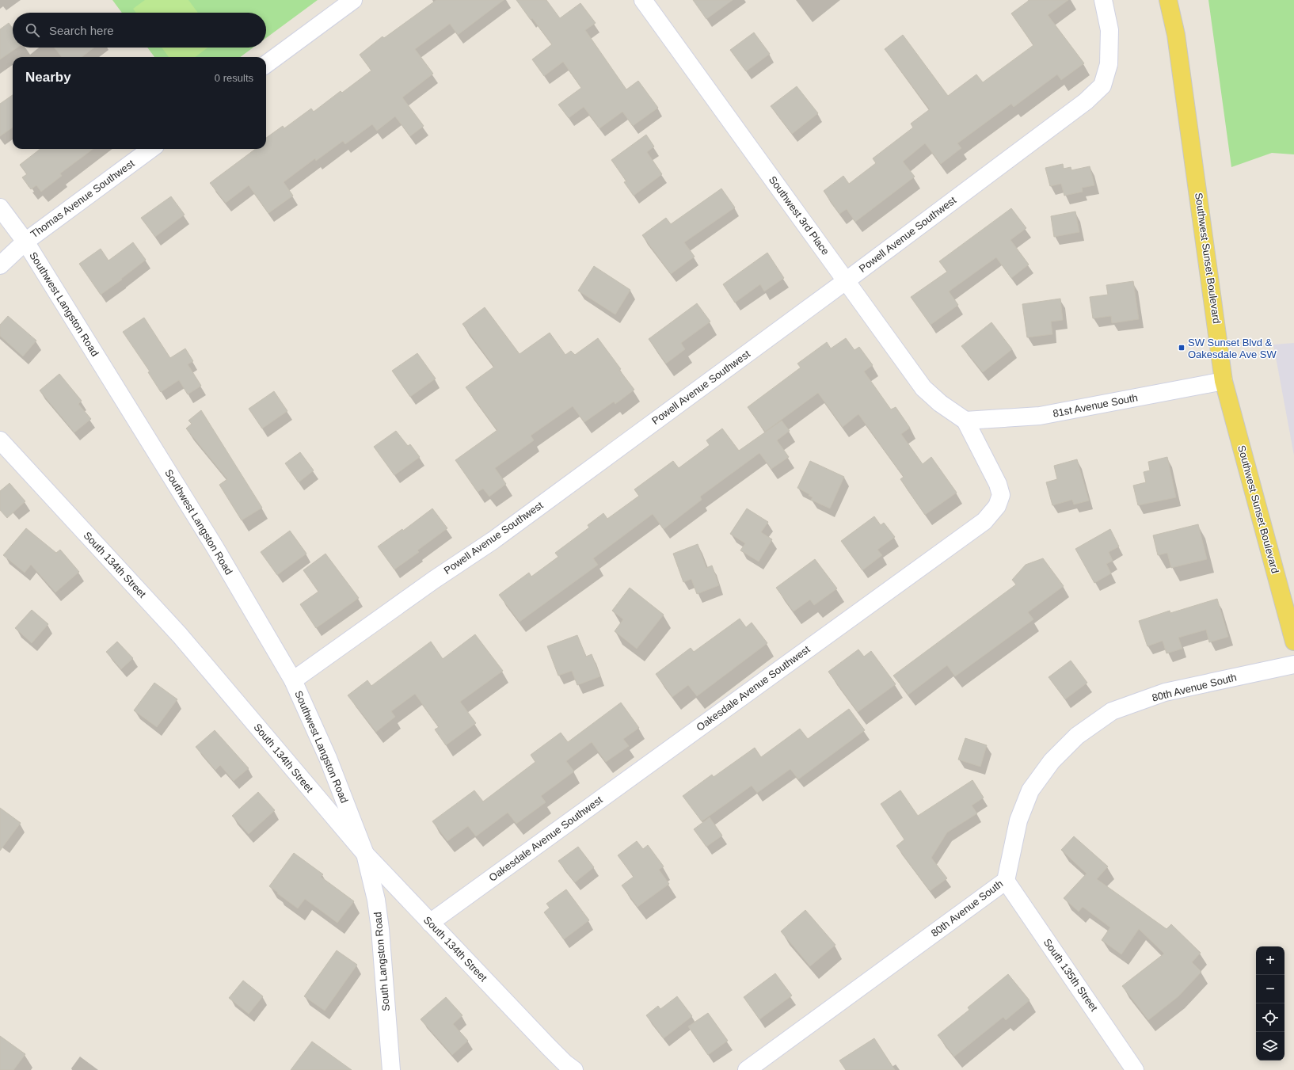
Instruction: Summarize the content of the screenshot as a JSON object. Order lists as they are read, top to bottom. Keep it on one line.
{"streets":{"main road":["Southwest Sunset Boulevard"],"street":["Thomas Avenue Southwest","Southwest 3rd Place","Powell Avenue Southwest","Southwest Langston Road","81st Avenue South","South 134th Street","80th Avenue South","Oakesdale Avenue Southwest","South Langston Road","South 135th Street"]},"crossings":[["Thomas Avenue Southwest","Southwest Langston Road"],["Southwest 3rd Place","Powell Avenue Southwest"],["Southwest 3rd Place","81st Avenue South"],["Southwest 3rd Place","Oakesdale Avenue Southwest"],["Powell Avenue Southwest","Southwest Langston Road"],["Southwest Sunset Boulevard","81st Avenue South"],["Southwest Langston Road","South 134th Street"],["Southwest Langston Road","South Langston Road"],["81st Avenue South","Oakesdale Avenue Southwest"],["South 134th Street","Oakesdale Avenue Southwest"],["South 134th Street","South Langston Road"],["80th Avenue South","South 135th Street"]],"places":{"transit":["SW Sunset Blvd & Oakesdale Ave SW"]},"page":{"search":"Search here","heading":["Nearby","0 results"],"map_buttons":["+","−"]}}
